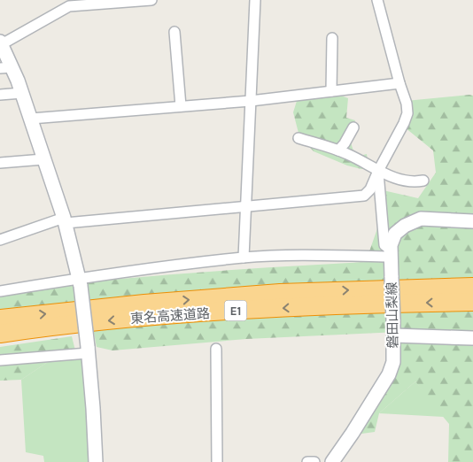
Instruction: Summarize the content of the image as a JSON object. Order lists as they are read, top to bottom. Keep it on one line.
{"streets":{"highway":["E1","東名高速道路"],"street":["磐田山梨線"]}}
